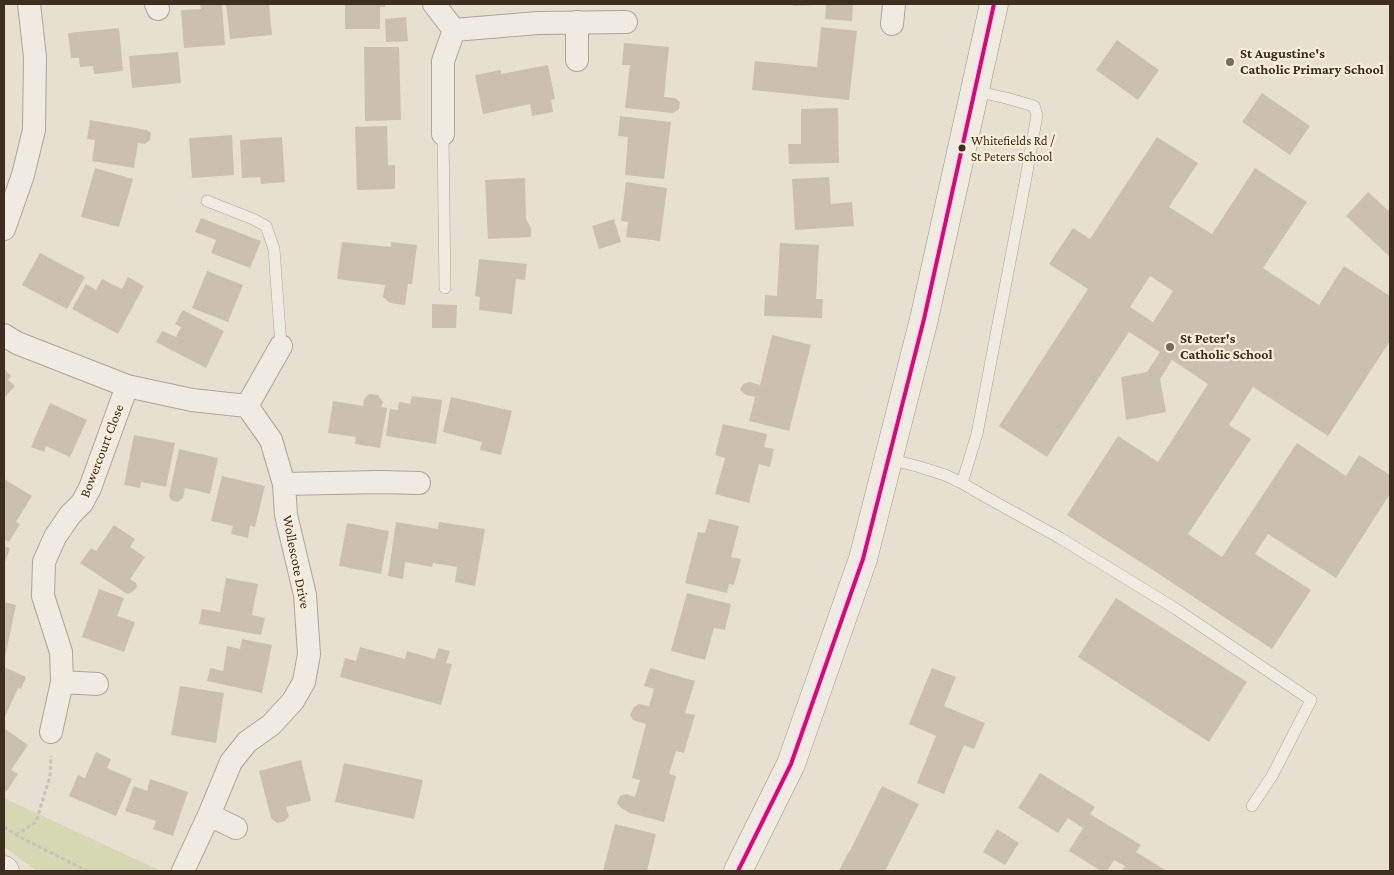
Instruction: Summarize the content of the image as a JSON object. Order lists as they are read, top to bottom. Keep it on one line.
{"streets":{"street":["Bowercourt Close","Wollescote Drive"]},"places":["St Augustine's Catholic Primary School","Whitefields Rd / St Peters School","St Peter's Catholic School"]}
